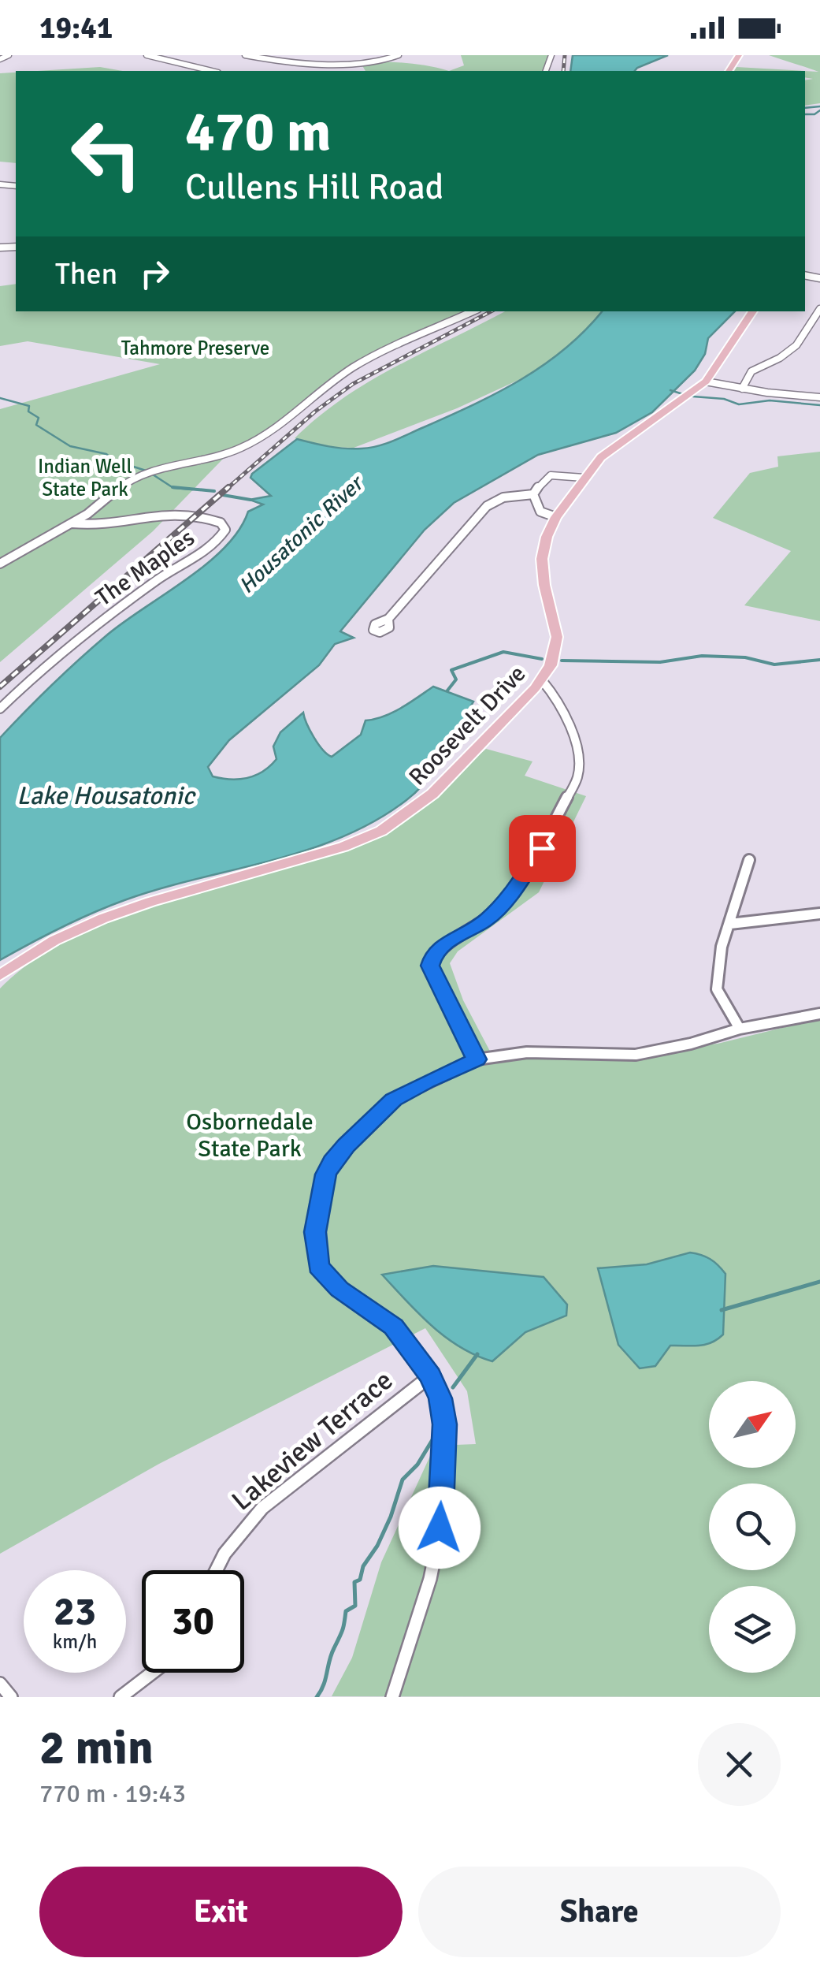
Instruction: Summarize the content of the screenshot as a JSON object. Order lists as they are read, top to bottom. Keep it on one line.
{"streets":{"main road":["Roosevelt Drive"],"street":["The Maples","Lakeview Terrace"]},"water":["Housatonic River","Lake Housatonic"],"parks":["Tahmore Preserve","Indian Well State Park","Osbornedale State Park"],"north":"top right","page":{"status":"19:41","turn":["470 m","Cullens Hill Road"],"then":"Then","speed":"23 km/h","limit":"30","heading":["2 min","770 m · 19:43"],"buttons":["Exit","Share"]}}
